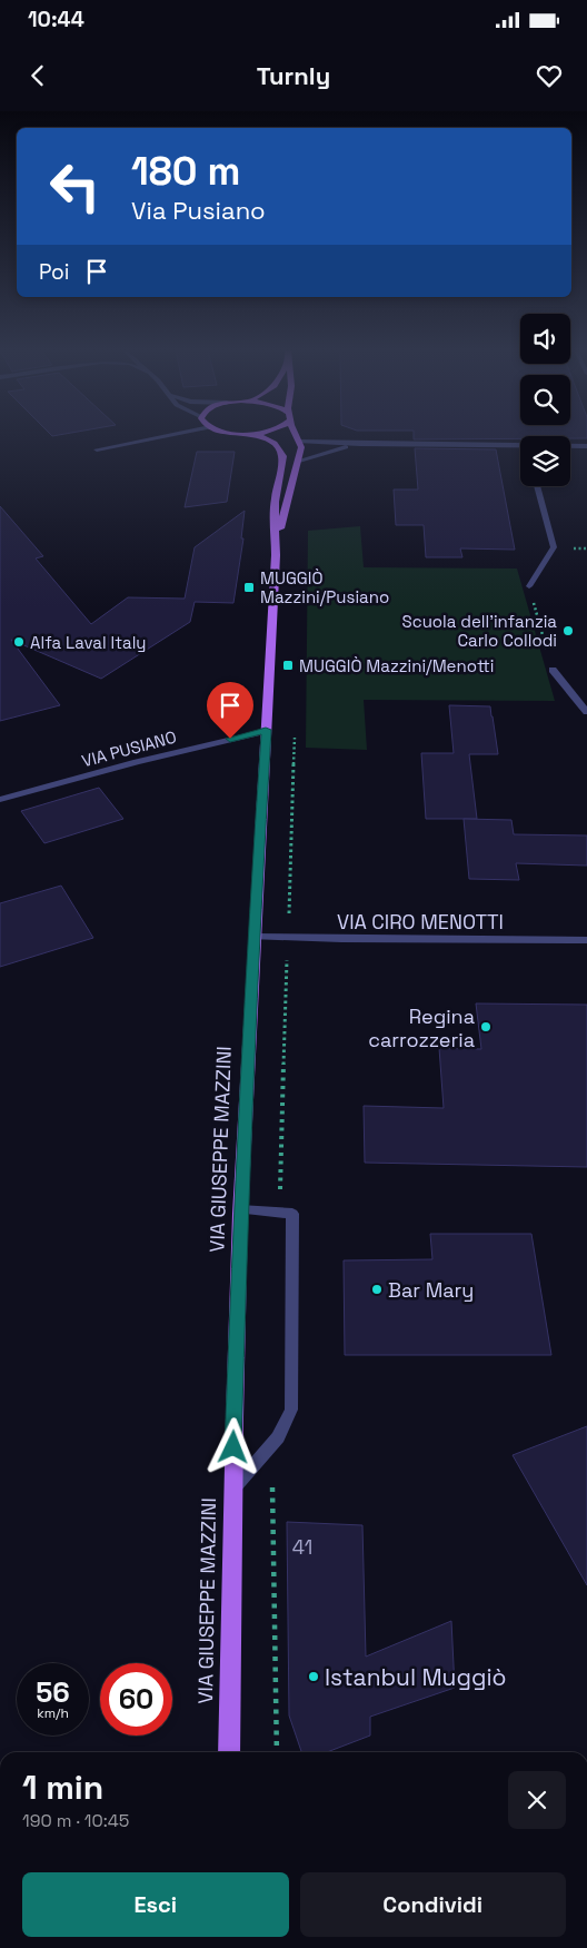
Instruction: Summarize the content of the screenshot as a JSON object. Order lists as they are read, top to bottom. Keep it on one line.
{"streets":{"main road":["VIA GIUSEPPE MAZZINI"],"street":["VIA PUSIANO","VIA CIRO MENOTTI"]},"crossings":[["VIA PUSIANO","VIA GIUSEPPE MAZZINI"],["VIA CIRO MENOTTI","VIA GIUSEPPE MAZZINI"]],"places":{"transit":["MUGGIÒ Mazzini/Pusiano","MUGGIÒ Mazzini/Menotti"],"other":["Scuola dell'infanzia Carlo Collodi","Alfa Laval Italy","Regina carrozzeria","Bar Mary","Istanbul Muggiò"]},"house_numbers":["41"],"page":{"status":"10:44","header":"Turnly","turn":["180 m","Via Pusiano"],"then":"Poi","speed":"56 km/h","limit":"60","heading":["1 min","190 m · 10:45"],"buttons":["Esci","Condividi"]}}
